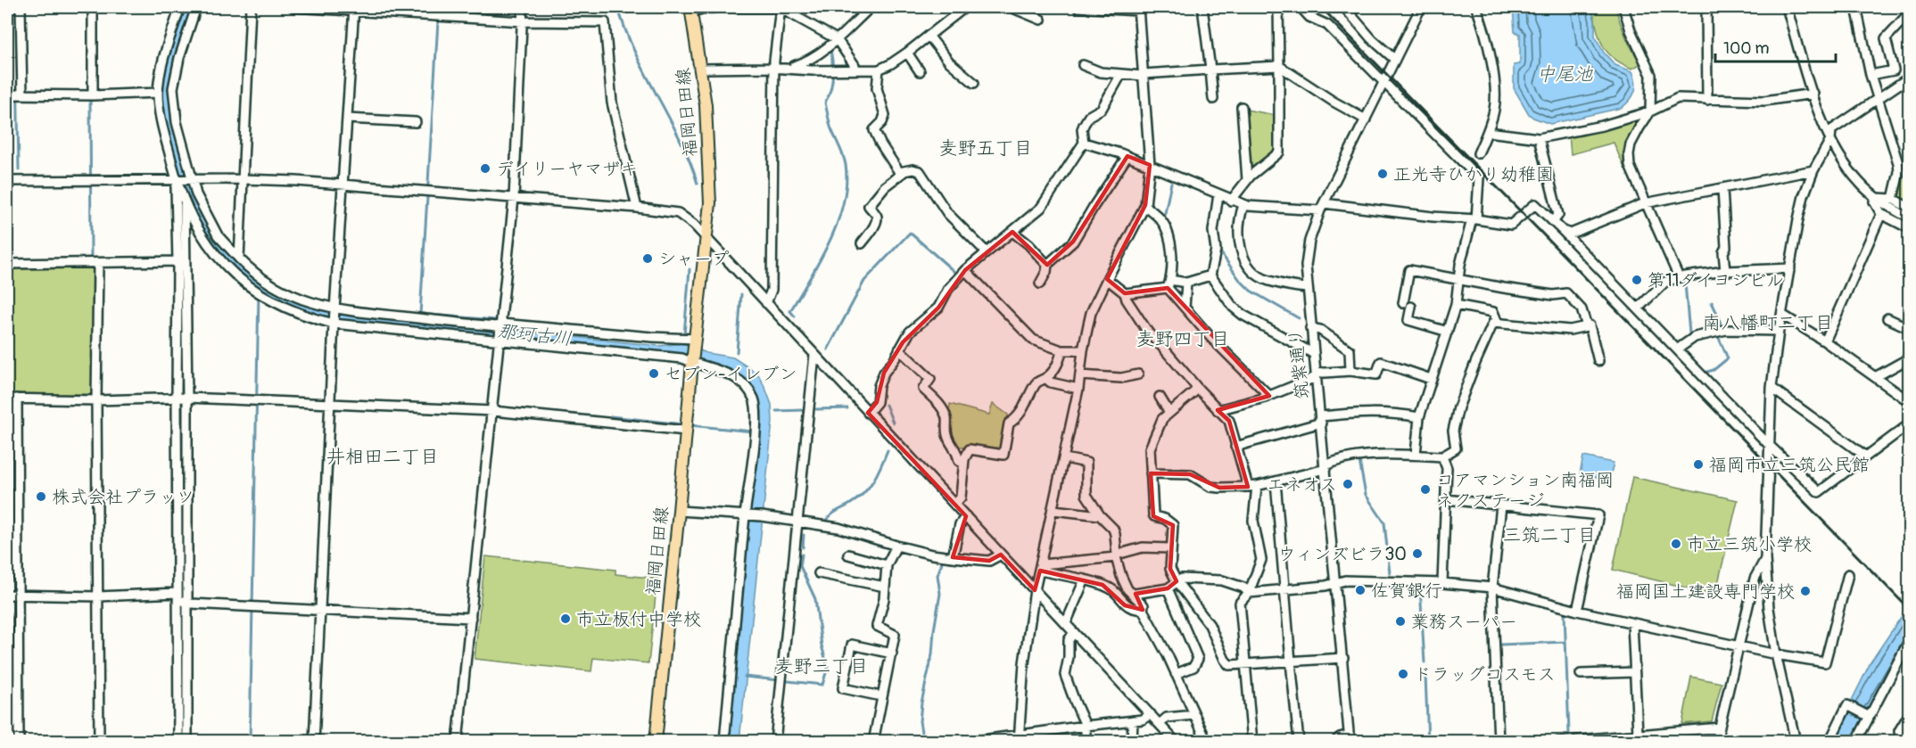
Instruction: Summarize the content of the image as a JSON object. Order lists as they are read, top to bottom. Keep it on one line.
{"streets":{"main road":["福岡日田線"],"street":["筑紫通り"]},"districts":["麦野五丁目","南八幡町二丁目","麦野四丁目","井相田二丁目","三筑二丁目","麦野三丁目"],"water":["中尾池","那珂古川"],"places":["デイリーヤマザキ","正光寺ひかり幼稚園","シャープ","第11ダイヨシビル","セブン-イレブン","福岡市立三筑公民館","エネオス","コアマンション南福岡 ネクステージ","株式会社プラッツ","市立三筑小学校","ウィンズビラ30","佐賀銀行","福岡国土建設専門学校","市立板付中学校","業務スーパー","ドラッグコスモス"],"scale_bar":"100 m"}
